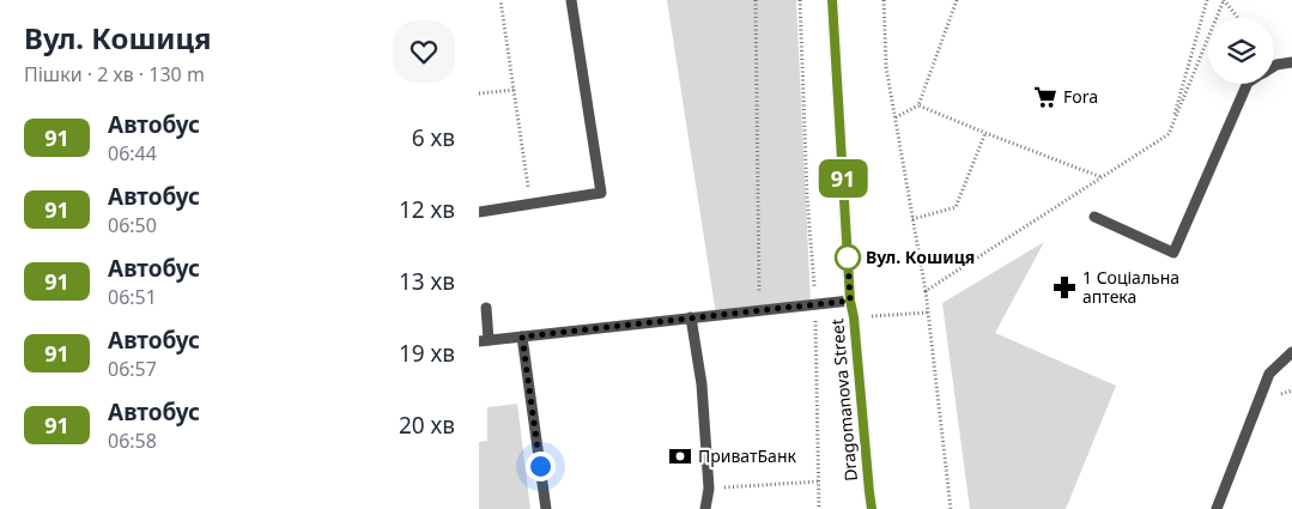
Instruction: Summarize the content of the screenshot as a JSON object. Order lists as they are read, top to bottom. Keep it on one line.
{"streets":{"street":["Dragomanova Street"]},"places":{"supermarket":["Fora"],"other":["Вул. Кошиця"],"pharmacy":["1 Соціальна аптека"],"bank":["ПриватБанк"]},"lines":["bus line 91"],"page":{"heading":["Вул. Кошиця","Пішки · 2 хв · 130 m"],"on_map":"91","list":[{"mark":"91","name":"Автобус","note":"06:44","value":"6 хв"},{"mark":"91","name":"Автобус","note":"06:50","value":"12 хв"},{"mark":"91","name":"Автобус","note":"06:51","value":"13 хв"},{"mark":"91","name":"Автобус","note":"06:57","value":"19 хв"},{"mark":"91","name":"Автобус","note":"06:58","value":"20 хв"}]}}
